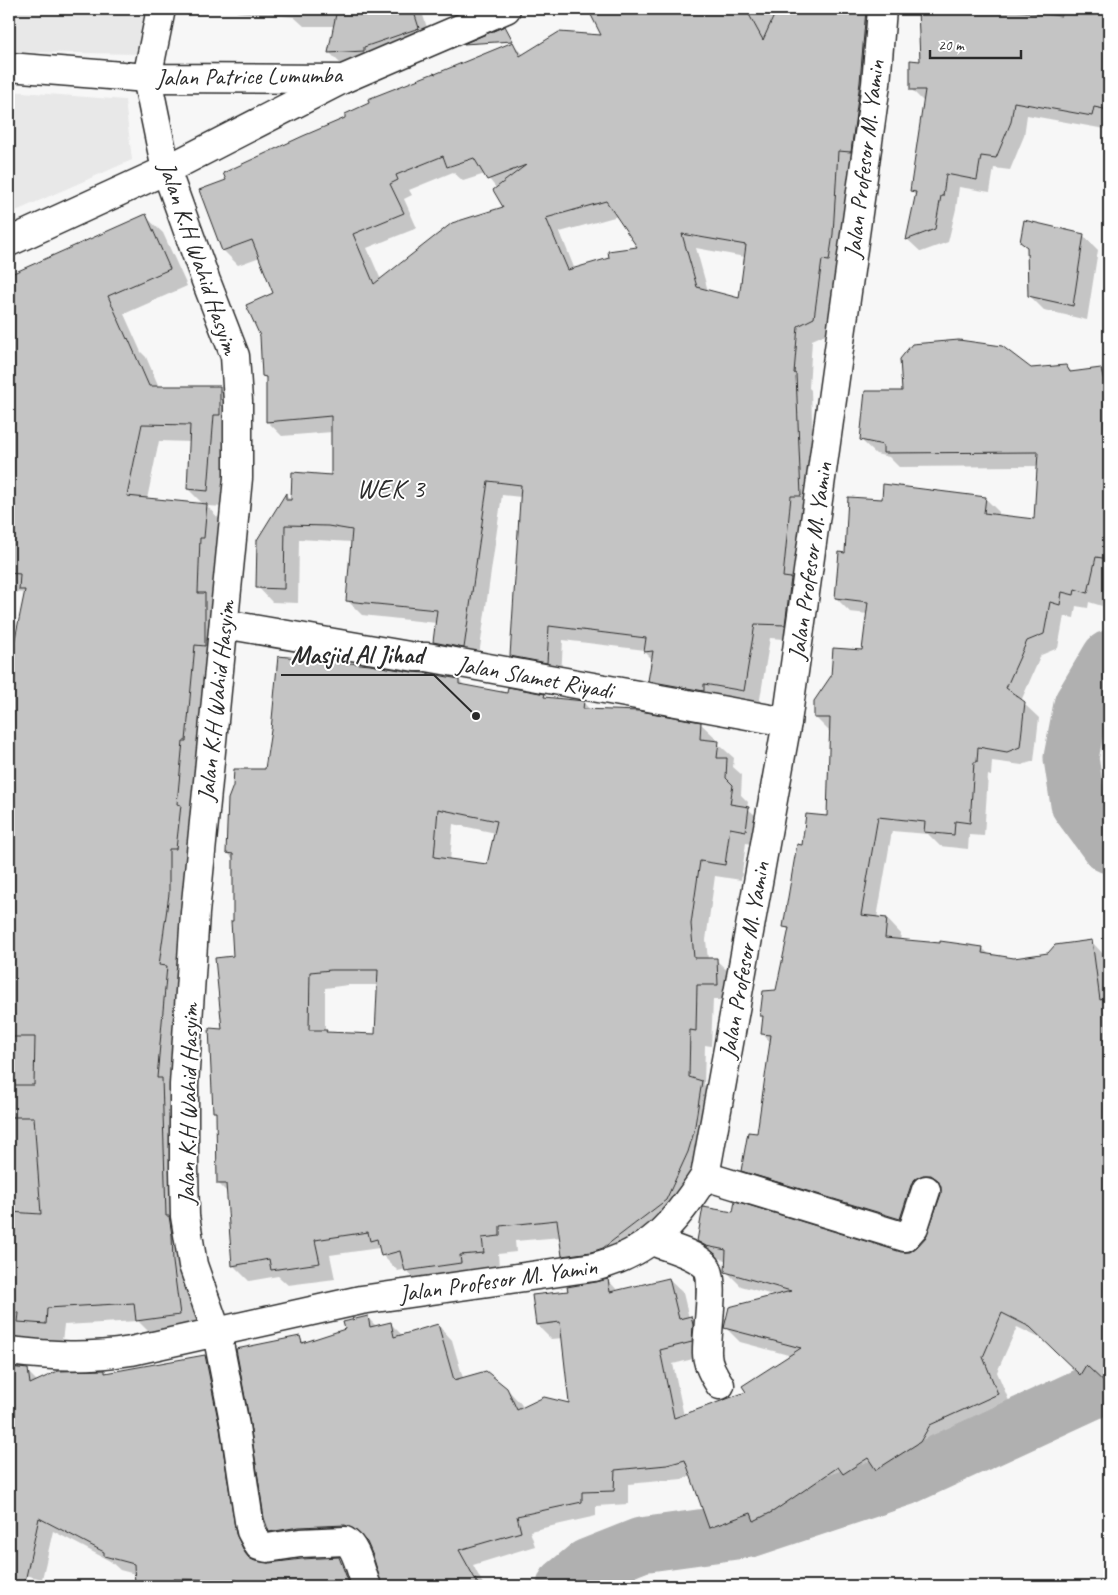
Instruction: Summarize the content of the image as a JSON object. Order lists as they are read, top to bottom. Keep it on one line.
{"streets":{"street":["Jalan Patrice Lumumba","Jalan Profesor M. Yamin","Jalan K.H Wahid Hasyim","Jalan Slamet Riyadi"]},"crossings":[["Jalan Patrice Lumumba","Jalan K.H Wahid Hasyim"],["Jalan Profesor M. Yamin","Jalan K.H Wahid Hasyim"],["Jalan Profesor M. Yamin","Jalan Slamet Riyadi"],["Jalan K.H Wahid Hasyim","Jalan Slamet Riyadi"]],"districts":["WEK 3"],"places":["Masjid Al Jihad"],"scale_bar":"20 m"}
